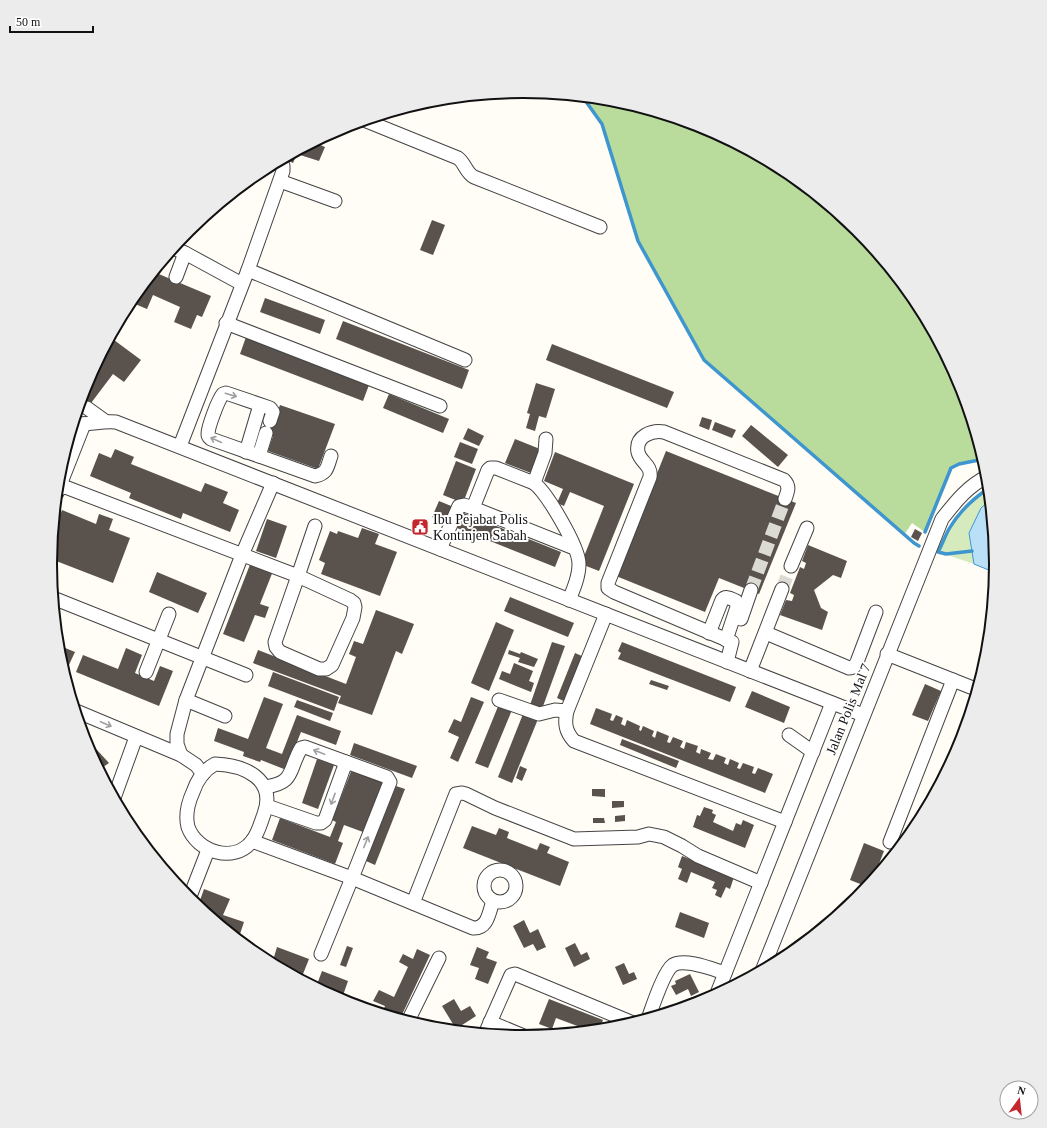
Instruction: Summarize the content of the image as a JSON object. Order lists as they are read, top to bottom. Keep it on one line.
{"streets":{"street":["Jalan Polis Mal 7"]},"places":{"public building":["Ibu Pejabat Polis Kontinjen Sabah"]},"scale_bar":"50 m","north":"top"}
